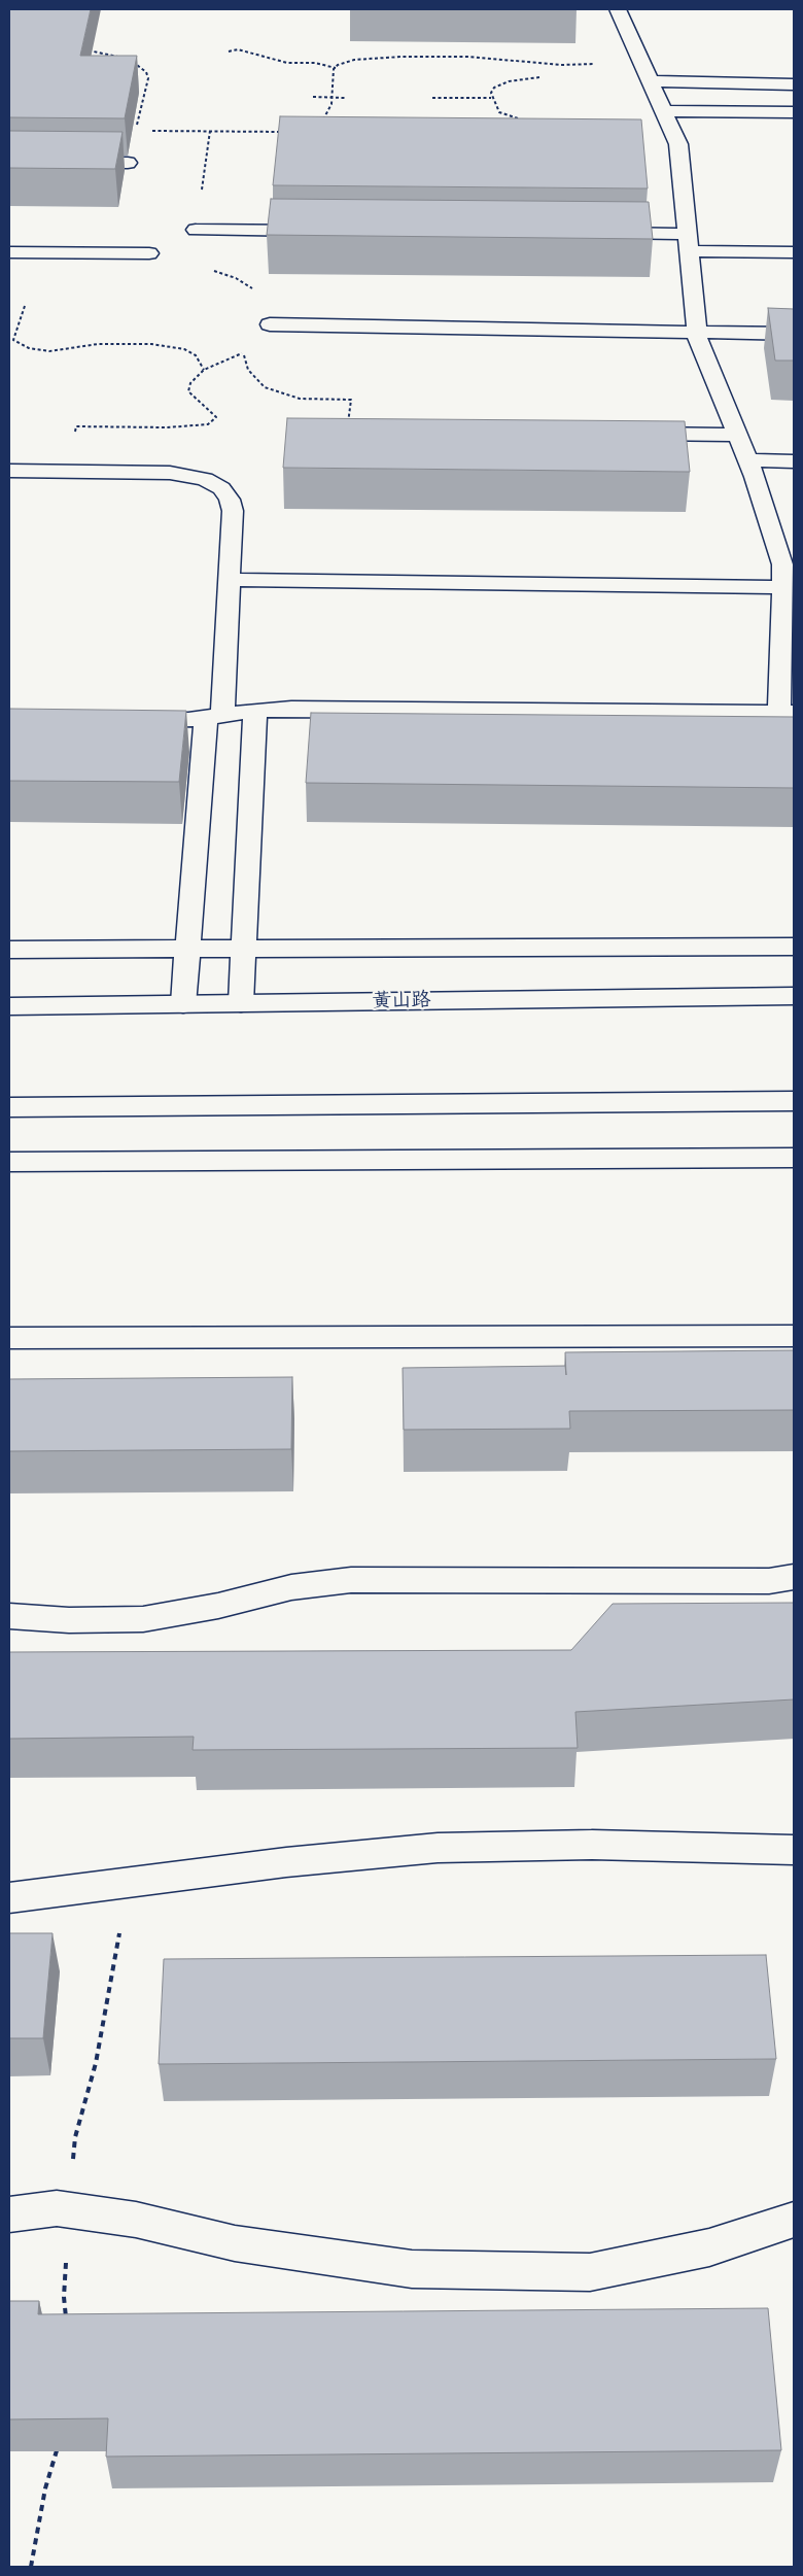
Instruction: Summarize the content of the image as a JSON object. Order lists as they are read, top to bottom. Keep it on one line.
{"streets":{"main road":["黄山路"]}}
